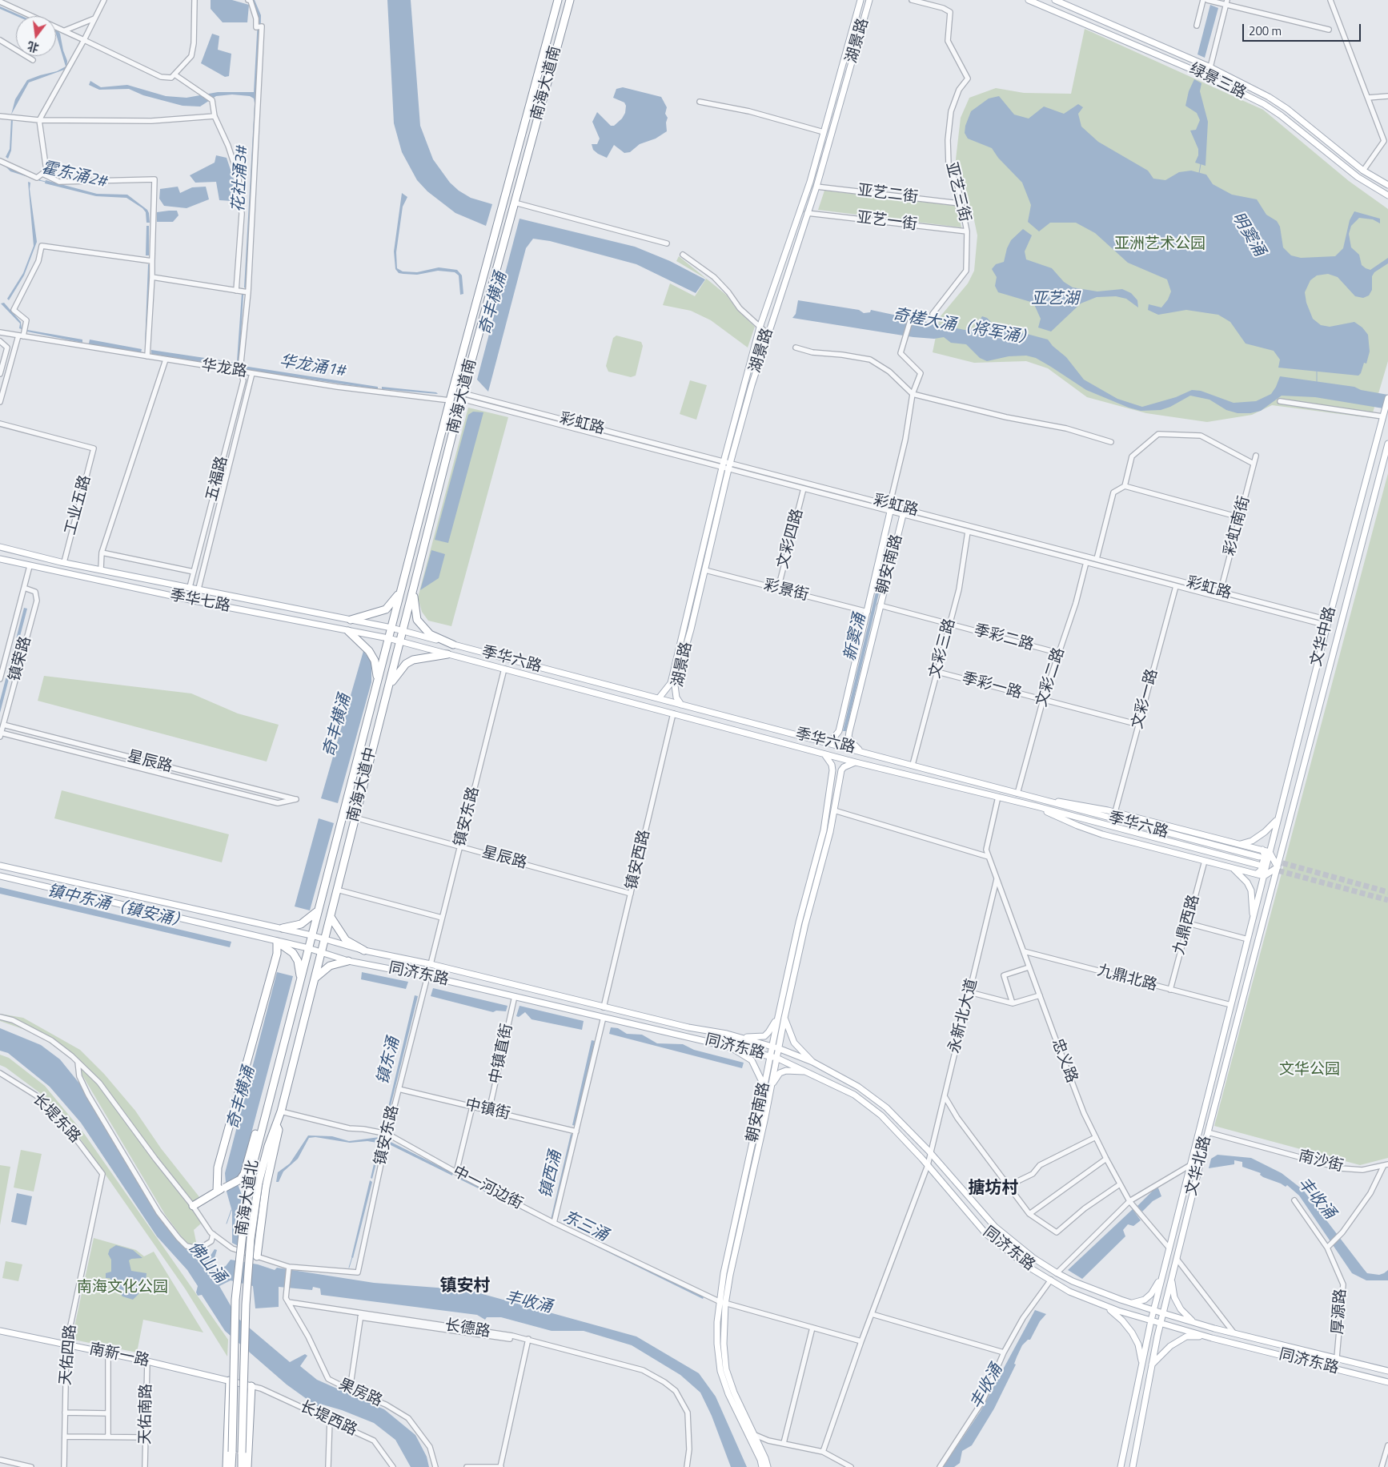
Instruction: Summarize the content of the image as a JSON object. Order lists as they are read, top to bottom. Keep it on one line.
{"streets":{"highway":["南海大道南","南海大道中","南海大道北"],"main road":["湖景路","绿景三路","朝安南路","季华七路","文华中路","季华六路","同济东路","文华北路","南新一路"],"street":["亚艺三街","亚艺二街","亚艺一街","华龙路","彩虹路","五福路","工业五路","彩虹南街","文彩四路","彩景街","季彩二路","文彩三路","镇荣路","文彩二路","季彩一路","文彩一路","星辰路","镇安东路","镇安西路","九鼎西路","九鼎北路","永新北大道","中镇直街","忠义路","中镇街","长堤东路","南沙街","中一河边街","厚源路","长德路","天佑四路","果房路","天佑南路","长堤西路"]},"crossings":[["湖景路","亚艺二街"],["湖景路","亚艺一街"],["湖景路","彩虹路"],["湖景路","彩景街"],["湖景路","季华六路"],["南海大道南","华龙路"],["南海大道南","彩虹路"],["南海大道南","季华七路"],["南海大道南","季华六路"],["南海大道南","南海大道中"],["亚艺三街","亚艺二街"],["亚艺三街","亚艺一街"],["华龙路","五福路"],["彩虹路","彩虹南街"],["彩虹路","文彩四路"],["彩虹路","朝安南路"],["彩虹路","文华中路"],["彩虹路","文彩三路"],["彩虹路","文彩二路"],["彩虹路","文彩一路"],["五福路","季华七路"],["工业五路","季华七路"],["文彩四路","彩景街"],["朝安南路","彩景街"],["朝安南路","季彩二路"],["朝安南路","季华六路"],["朝安南路","同济东路"],["朝安南路","中一河边街"],["季华七路","镇荣路"],["季华七路","季华六路"],["季华七路","南海大道中"],["文华中路","文华北路"],["季彩二路","文彩三路"],["季彩二路","文彩二路"],["文彩三路","季华六路"],["文彩三路","季彩一路"],["镇荣路","星辰路"],["季华六路","文彩二路"],["季华六路","南海大道中"],["季华六路","镇安东路"],["季华六路","镇安西路"],["季华六路","忠义路"],["文彩二路","季彩一路"],["季彩一路","文彩一路"],["星辰路","南海大道中"],["星辰路","镇安东路"],["星辰路","镇安西路"],["南海大道中","同济东路"],["南海大道中","南海大道北"],["镇安东路","同济东路"],["镇安东路","中镇街"],["镇安东路","中一河边街"],["镇安东路","果房路"],["镇安西路","同济东路"],["九鼎西路","九鼎北路"],["同济东路","永新北大道"],["同济东路","中镇直街"],["同济东路","文华北路"],["同济东路","南海大道北"],["同济东路","厚源路"],["九鼎北路","忠义路"],["九鼎北路","文华北路"],["永新北大道","忠义路"],["永新北大道","中一河边街"],["中镇直街","中镇街"],["忠义路","文华北路"],["长堤东路","天佑四路"],["南沙街","文华北路"],["中一河边街","南海大道北"],["长德路","果房路"],["天佑四路","南新一路"],["南新一路","天佑南路"],["南新一路","长堤西路"]],"districts":["搪坊村","镇安村"],"water":["霍东涌2#","花社涌3#","明窦涌","亚艺湖","奇丰横涌","奇槎大涌（将军涌）","华龙涌1#","新窦涌","镇中东涌（镇安涌）","镇东涌","镇西涌","丰收涌","东三涌","佛山涌"],"parks":["亚洲艺术公园","文华公园","南海文化公园"],"scale_bar":"200 m","north":"bottom"}
